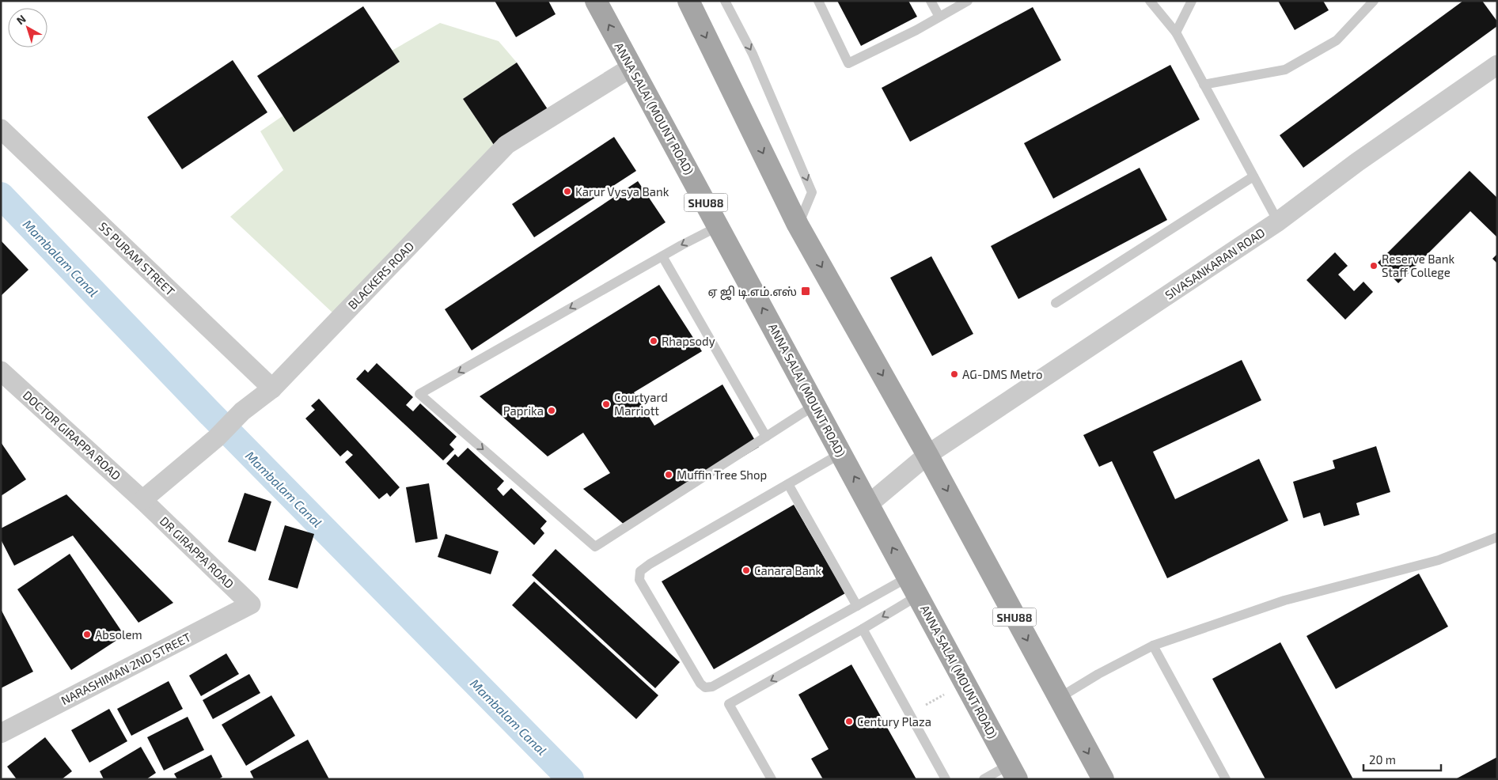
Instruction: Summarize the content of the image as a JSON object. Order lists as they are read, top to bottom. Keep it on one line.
{"streets":{"main road":["ANNA SALAI (MOUNT ROAD)","SHU88"],"street":["SS PURAM STREET","SIVASANKARAN ROAD","BLACKERS ROAD","DOCTOR GIRAPPA ROAD","DR GIRAPPA ROAD","NARASHIMAN 2ND STREET"]},"crossings":[["ANNA SALAI (MOUNT ROAD)","SIVASANKARAN ROAD"],["ANNA SALAI (MOUNT ROAD)","BLACKERS ROAD"],["SHU88","SIVASANKARAN ROAD"],["SS PURAM STREET","BLACKERS ROAD"],["BLACKERS ROAD","DOCTOR GIRAPPA ROAD"],["BLACKERS ROAD","DR GIRAPPA ROAD"],["DOCTOR GIRAPPA ROAD","DR GIRAPPA ROAD"],["DR GIRAPPA ROAD","NARASHIMAN 2ND STREET"]],"water":["Mambalam Canal"],"places":{"other":["Karur Vysya Bank","Reserve Bank Staff College","Rhapsody","AG-DMS Metro","Courtyard Marriott","Paprika","Muffin Tree Shop","Canara Bank","Absolem","Century Plaza"],"transit":["ஏ ஜி டி.எம்.எஸ்"]},"scale_bar":"20 m","north":"top left"}
